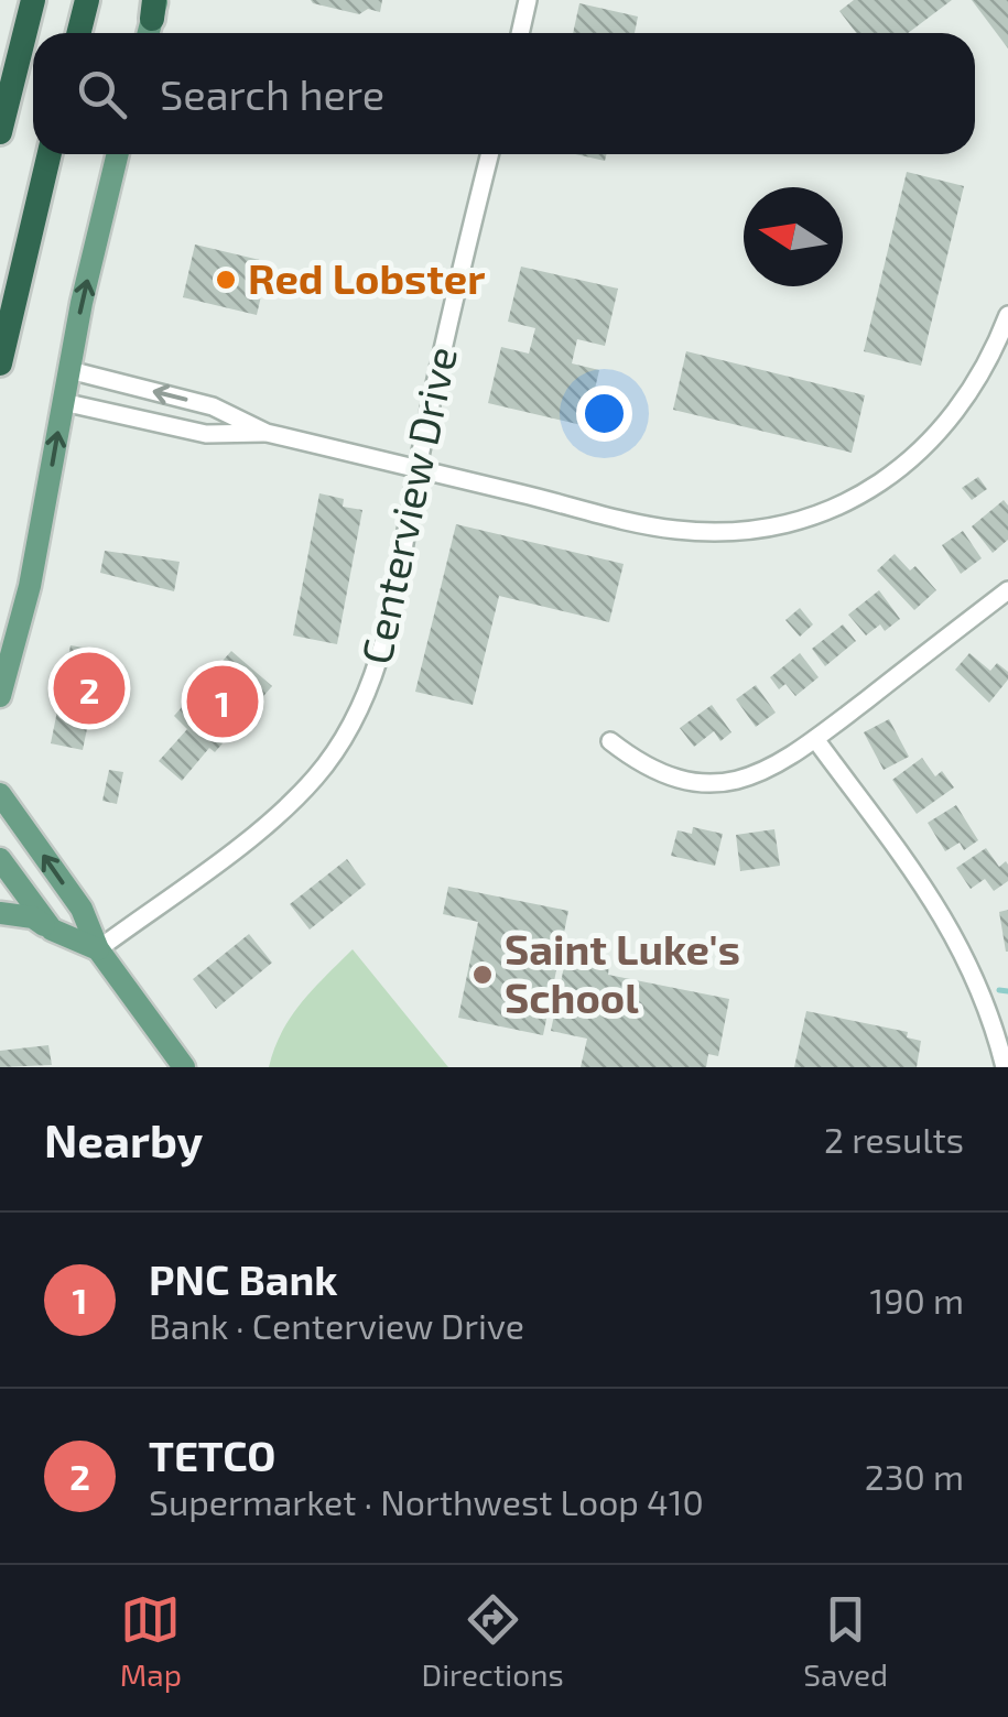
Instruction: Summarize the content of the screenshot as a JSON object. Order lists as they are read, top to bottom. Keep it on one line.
{"streets":{"street":["Centerview Drive"]},"places":["Red Lobster","Saint Luke's School"],"north":"left","page":{"search":"Search here","pins":["2","1"],"heading":["Nearby","2 results"],"list":[{"mark":"1","name":"PNC Bank","note":"Bank · Centerview Drive","value":"190 m"},{"mark":"2","name":"TETCO","note":"Supermarket · Northwest Loop 410","value":"230 m"}],"nav":["Map","Directions","Saved"]}}
